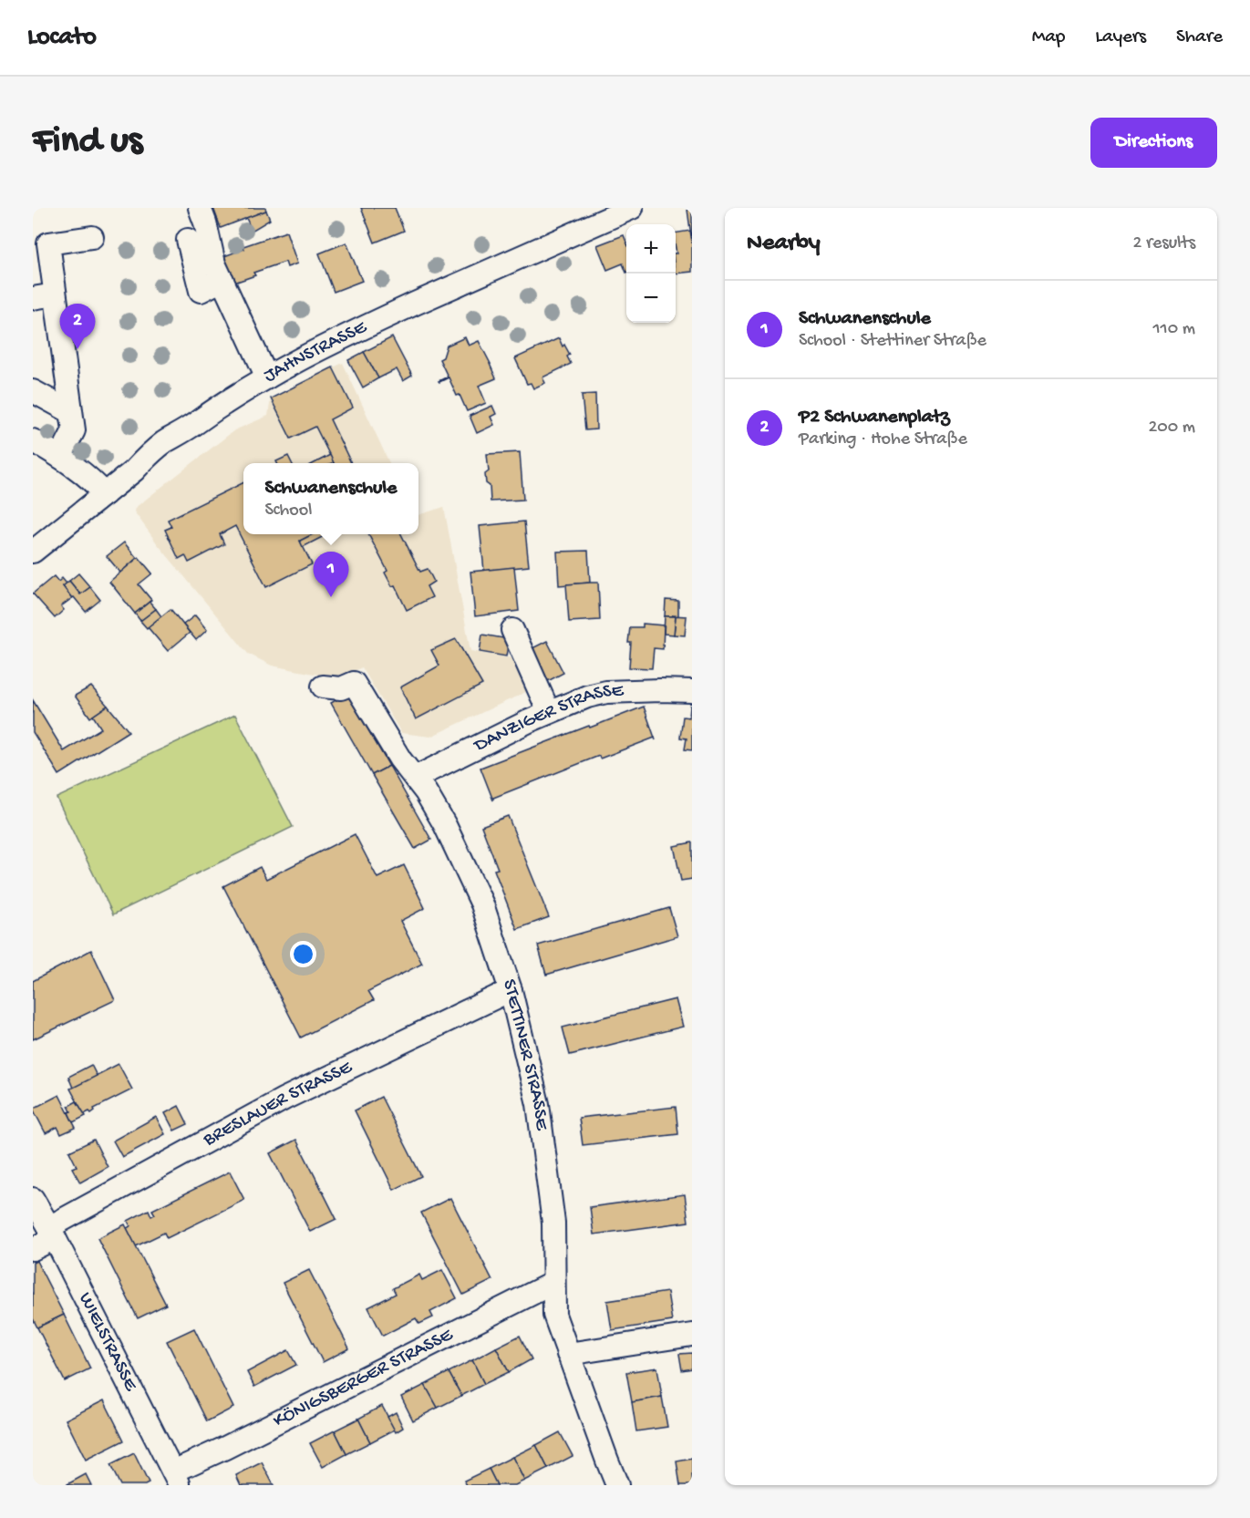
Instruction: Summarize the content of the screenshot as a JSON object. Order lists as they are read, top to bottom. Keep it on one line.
{"streets":{"street":["JAHNSTRASSE","DANZIGER STRASSE","STETTINER STRASSE","BRESLAUER STRASSE","WIELSTRASSE","KÖNIGSBERGER STRASSE"]},"crossings":[["DANZIGER STRASSE","STETTINER STRASSE"],["STETTINER STRASSE","BRESLAUER STRASSE"],["STETTINER STRASSE","KÖNIGSBERGER STRASSE"],["BRESLAUER STRASSE","WIELSTRASSE"],["WIELSTRASSE","KÖNIGSBERGER STRASSE"]],"page":{"header":"Locato","nav":["Map","Layers","Share"],"buttons":"Directions","title":"Find us","heading":["Nearby","2 results"],"map_buttons":["+","−"],"list":[{"mark":"1","name":"Schwanenschule","note":"School · Stettiner Straße","value":"110 m"},{"mark":"2","name":"P2 Schwanenplatz","note":"Parking · Hohe Straße","value":"200 m"}],"pins":["2","1"],"popup":["Schwanenschule","School"]}}
